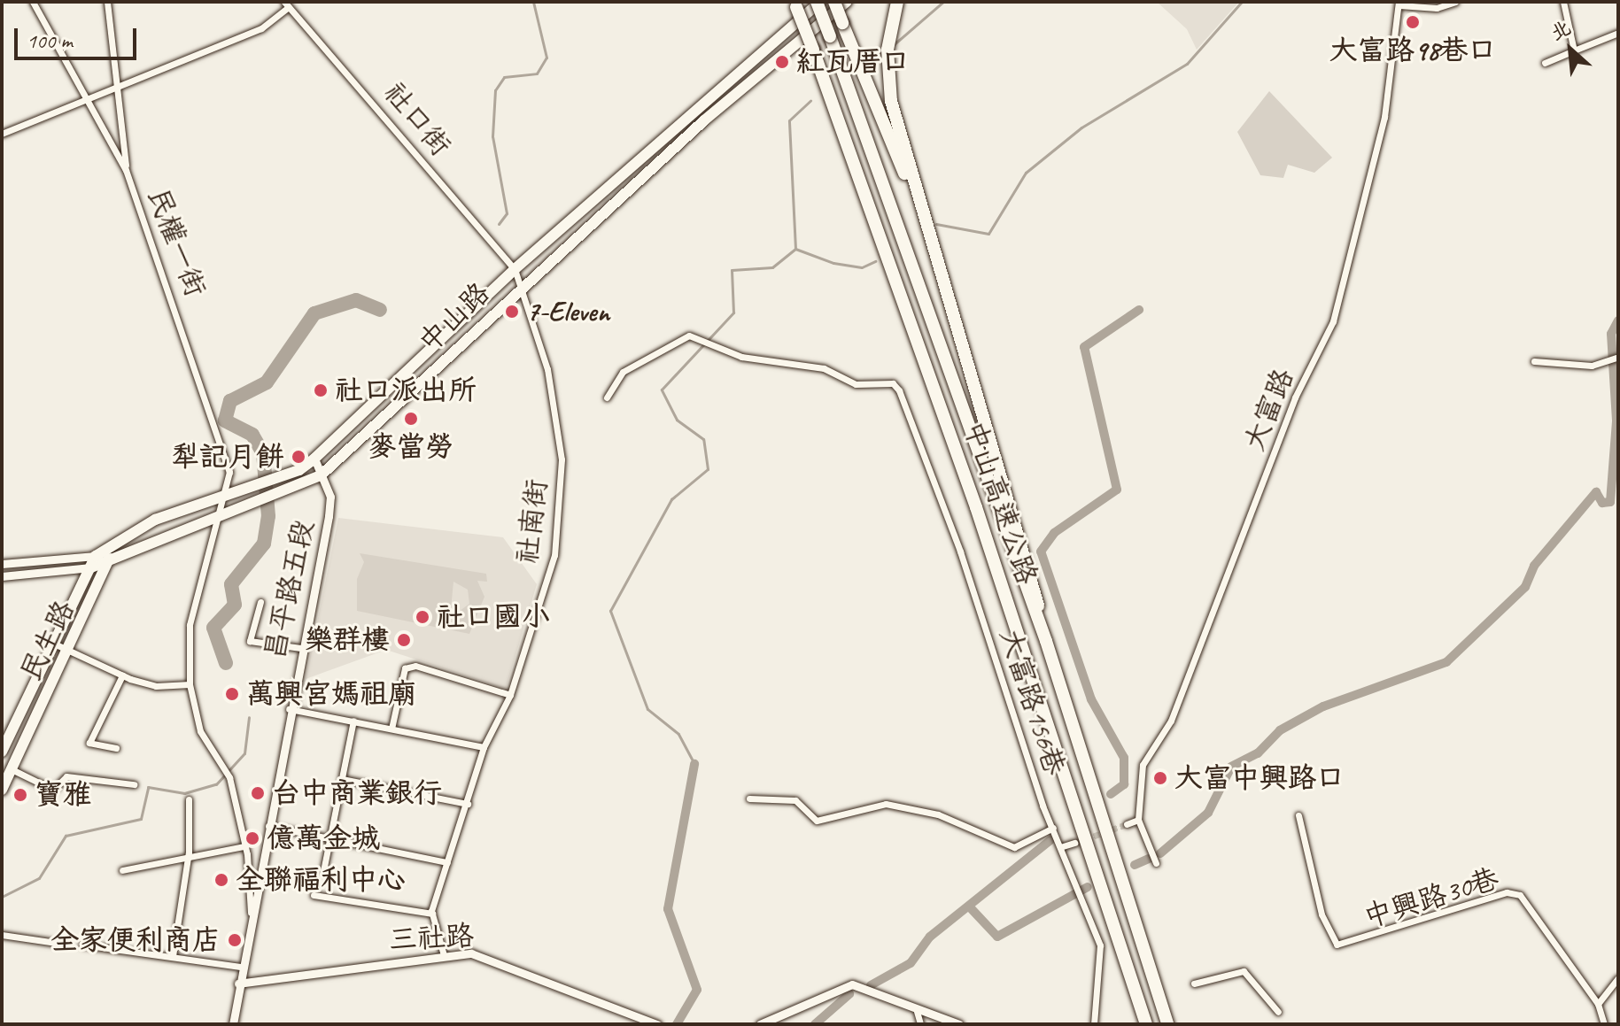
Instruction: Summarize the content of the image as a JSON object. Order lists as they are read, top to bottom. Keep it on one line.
{"streets":{"highway":["中山高速公路"],"main road":["中山路","民生路"],"street":["社口街","民權一街","大富路","社南街","昌平路五段","大富路156巷","中興路30巷","三社路"]},"crossings":[["社口街","中山路"],["社口街","社南街"],["民權一街","中山路"],["民權一街","昌平路五段"],["中山路","中山高速公路"],["中山路","社南街"],["中山路","昌平路五段"],["中山路","民生路"],["昌平路五段","三社路"]],"places":["大富路98巷口","紅瓦厝口","7-Eleven","社口派出所","麥當勞","犁記月餅","社口國小","樂群樓","萬興宮媽祖廟","大富中興路口","台中商業銀行","寶雅","億萬金城","全聯福利中心","全家便利商店"],"scale_bar":"100 m","north":"top left"}
